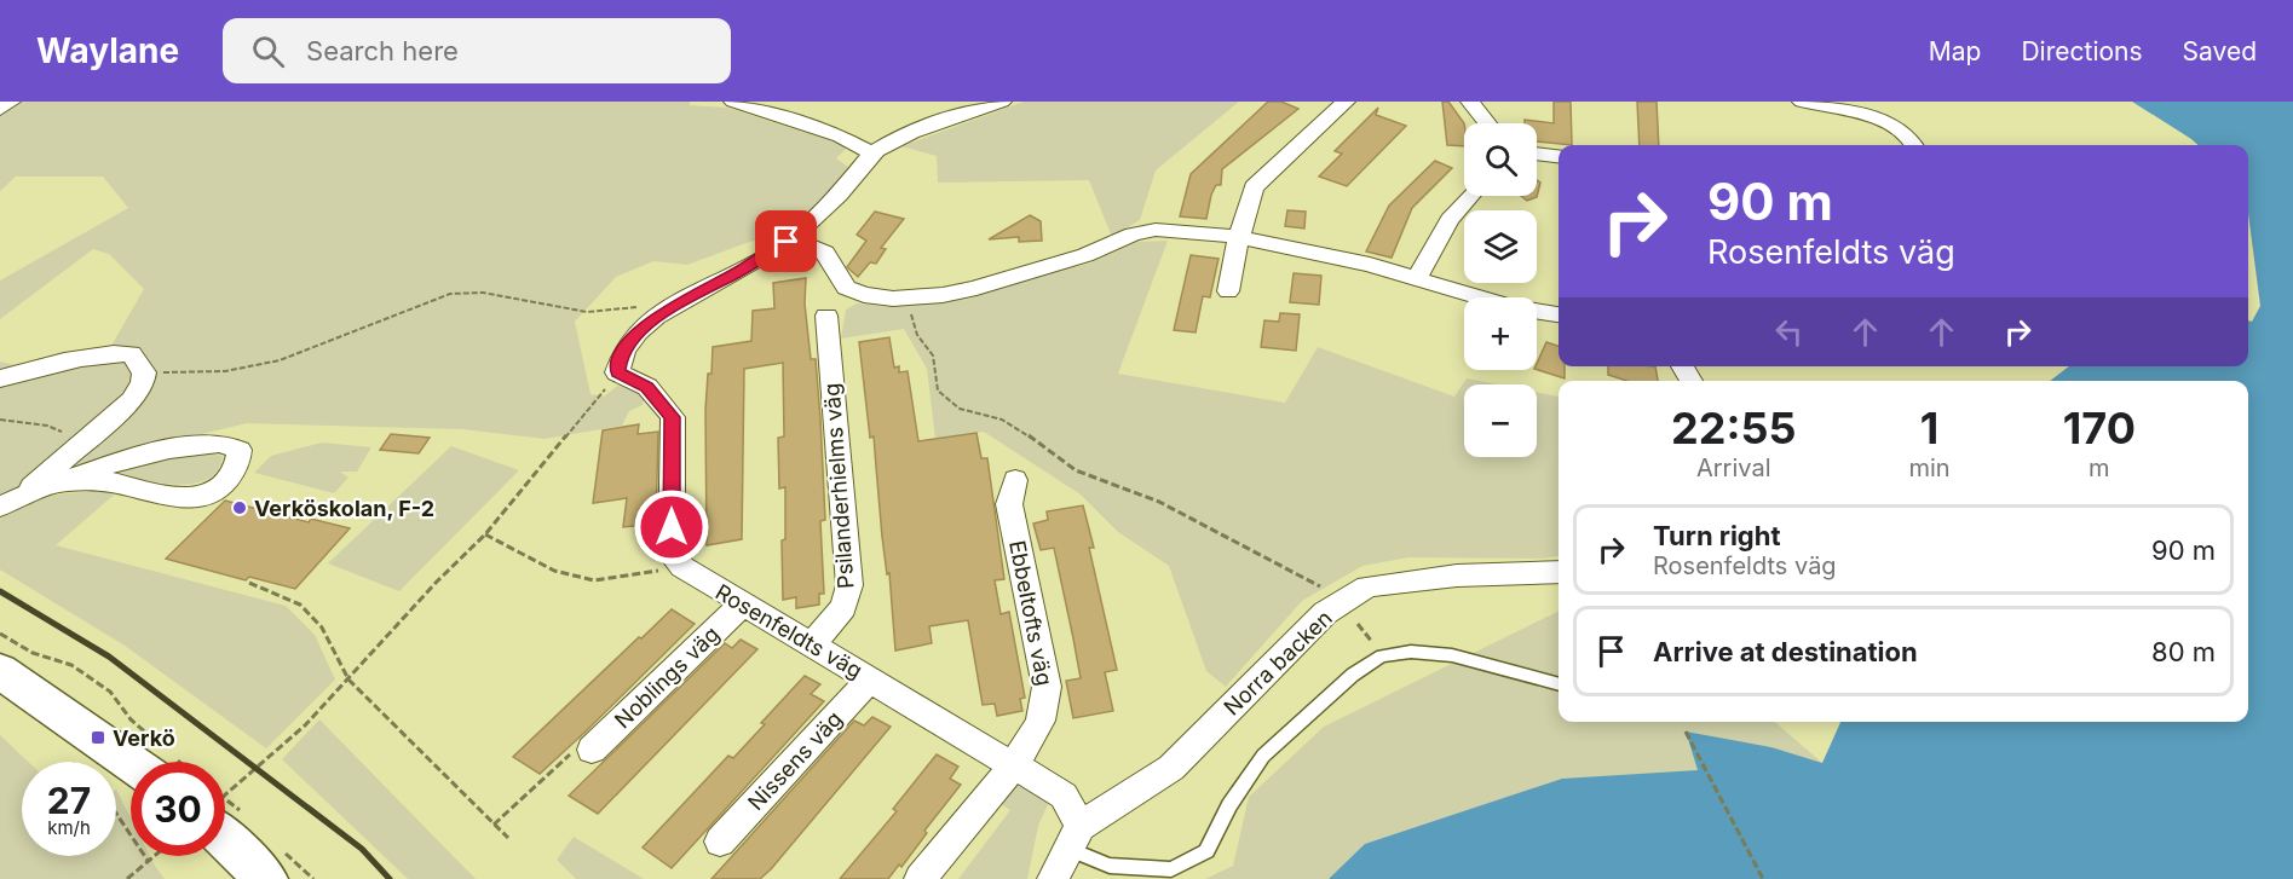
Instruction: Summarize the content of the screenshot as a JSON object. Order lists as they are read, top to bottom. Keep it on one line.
{"streets":{"street":["Psilanderhielms väg","Ebbeltofts väg","Rosenfeldts väg","Norra backen","Noblings väg","Nissens väg"]},"crossings":[["Psilanderhielms väg","Rosenfeldts väg"],["Ebbeltofts väg","Rosenfeldts väg"],["Rosenfeldts väg","Norra backen"],["Rosenfeldts väg","Noblings väg"],["Rosenfeldts väg","Nissens väg"]],"places":{"other":["Verköskolan, F-2"],"transit":["Verkö"]},"page":{"header":"Waylane","search":"Search here","nav":["Map","Directions","Saved"],"map_buttons":["+","−"],"turn":["90 m","Rosenfeldts väg"],"eta":["22:55","Arrival","1","min","170","m"],"list":[{"name":"Turn right","note":"Rosenfeldts väg","value":"90 m"},{"name":"Arrive at destination","value":"80 m"}],"speed":"27 km/h","limit":"30"}}
